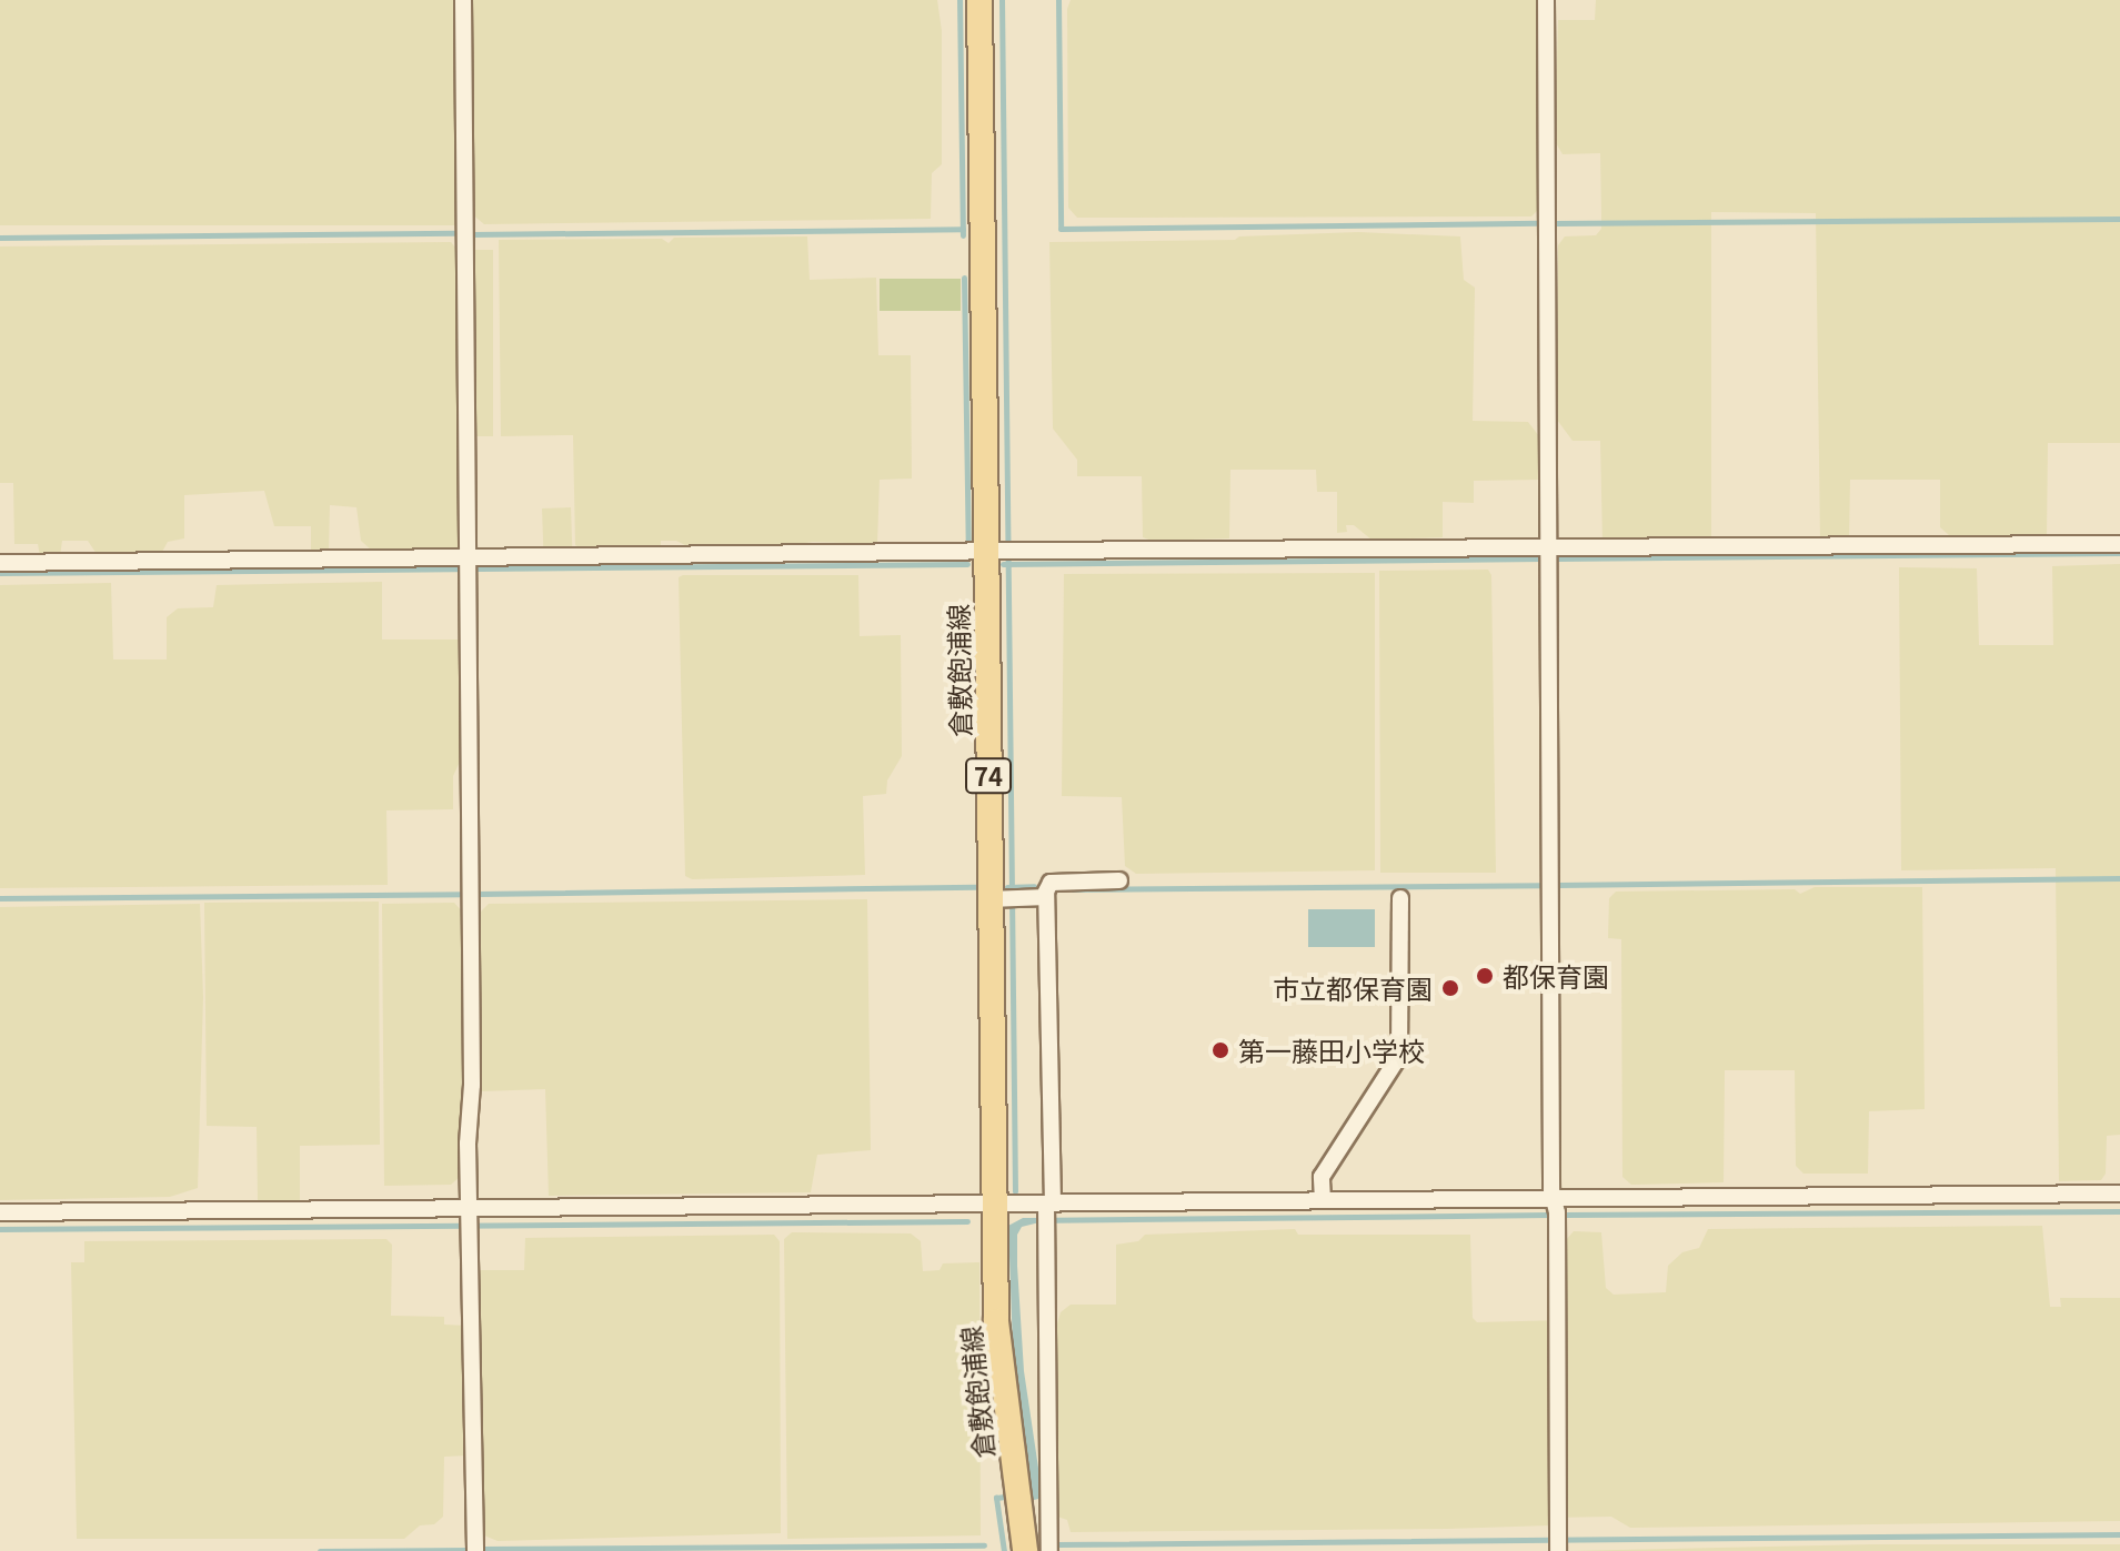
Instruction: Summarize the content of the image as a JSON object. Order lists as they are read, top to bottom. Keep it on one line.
{"streets":{"main road":["倉敷飽浦線","74"]},"places":["都保育園","市立都保育園","第一藤田小学校"]}
